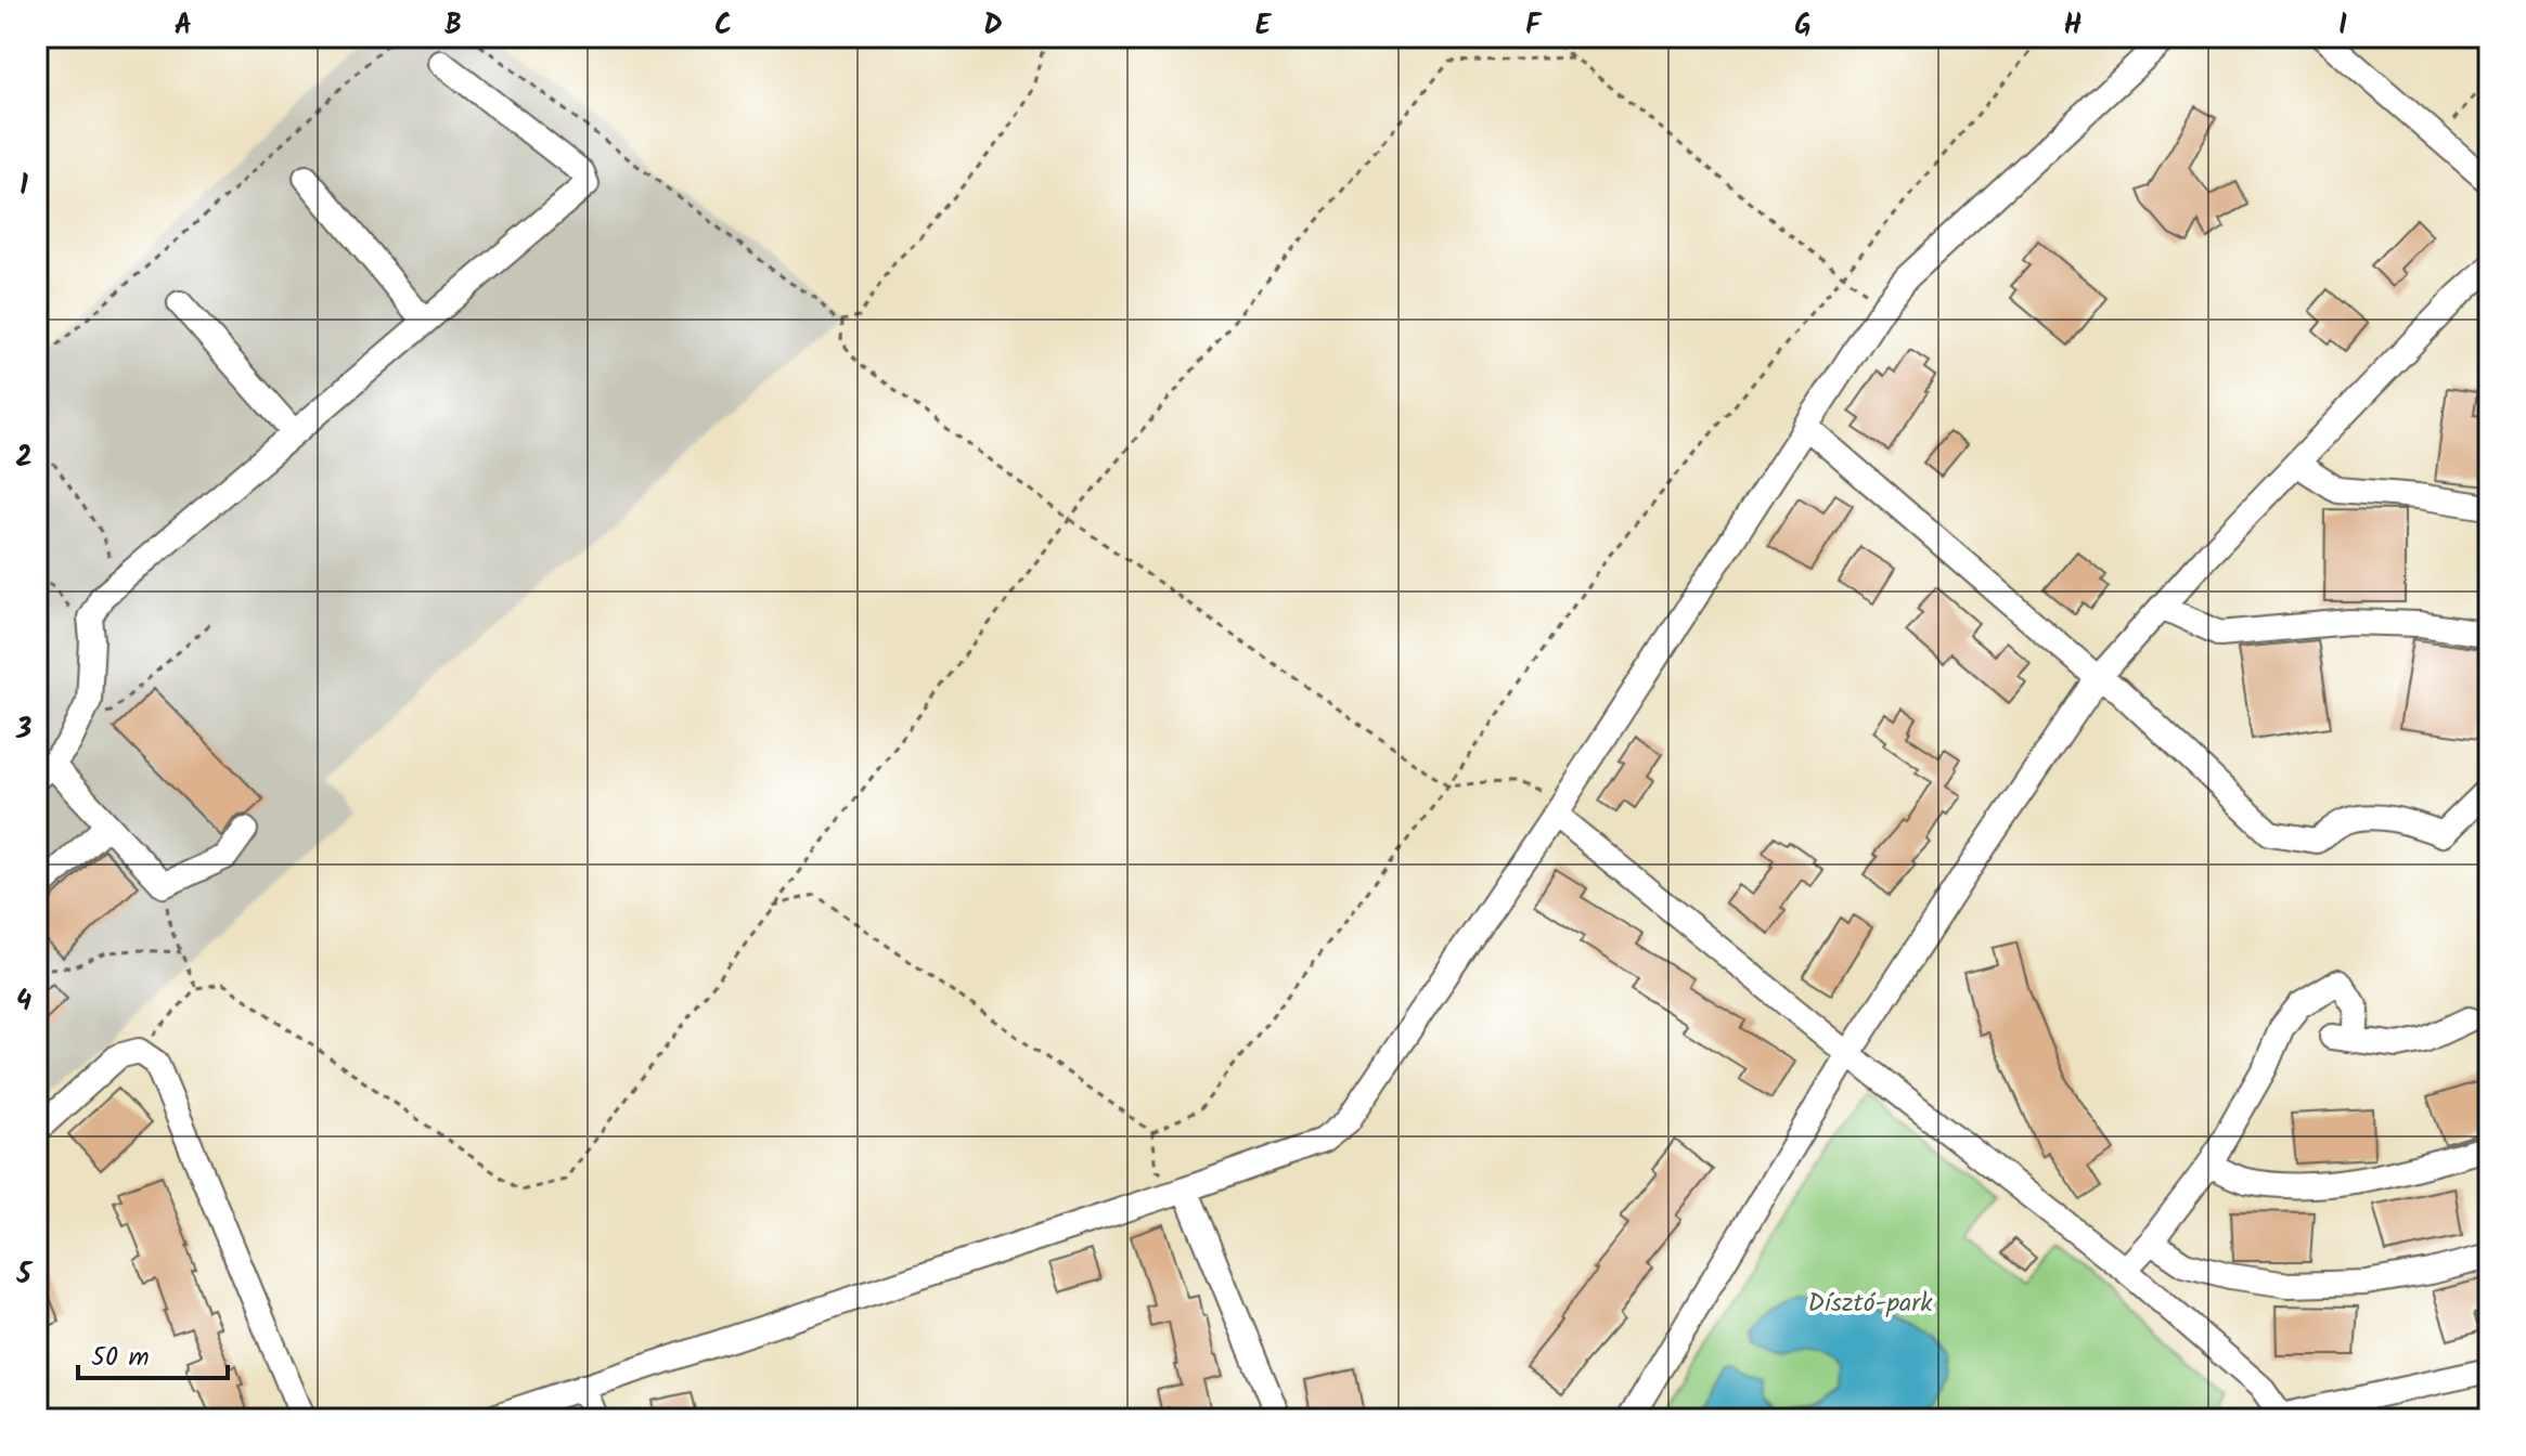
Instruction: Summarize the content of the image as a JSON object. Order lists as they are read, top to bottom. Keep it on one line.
{"parks":["Dísztó-park"],"scale_bar":"50 m","grid":{"columns":["A","B","C","D","E","F","G","H","I"],"rows":["1","2","3","4","5"]}}
